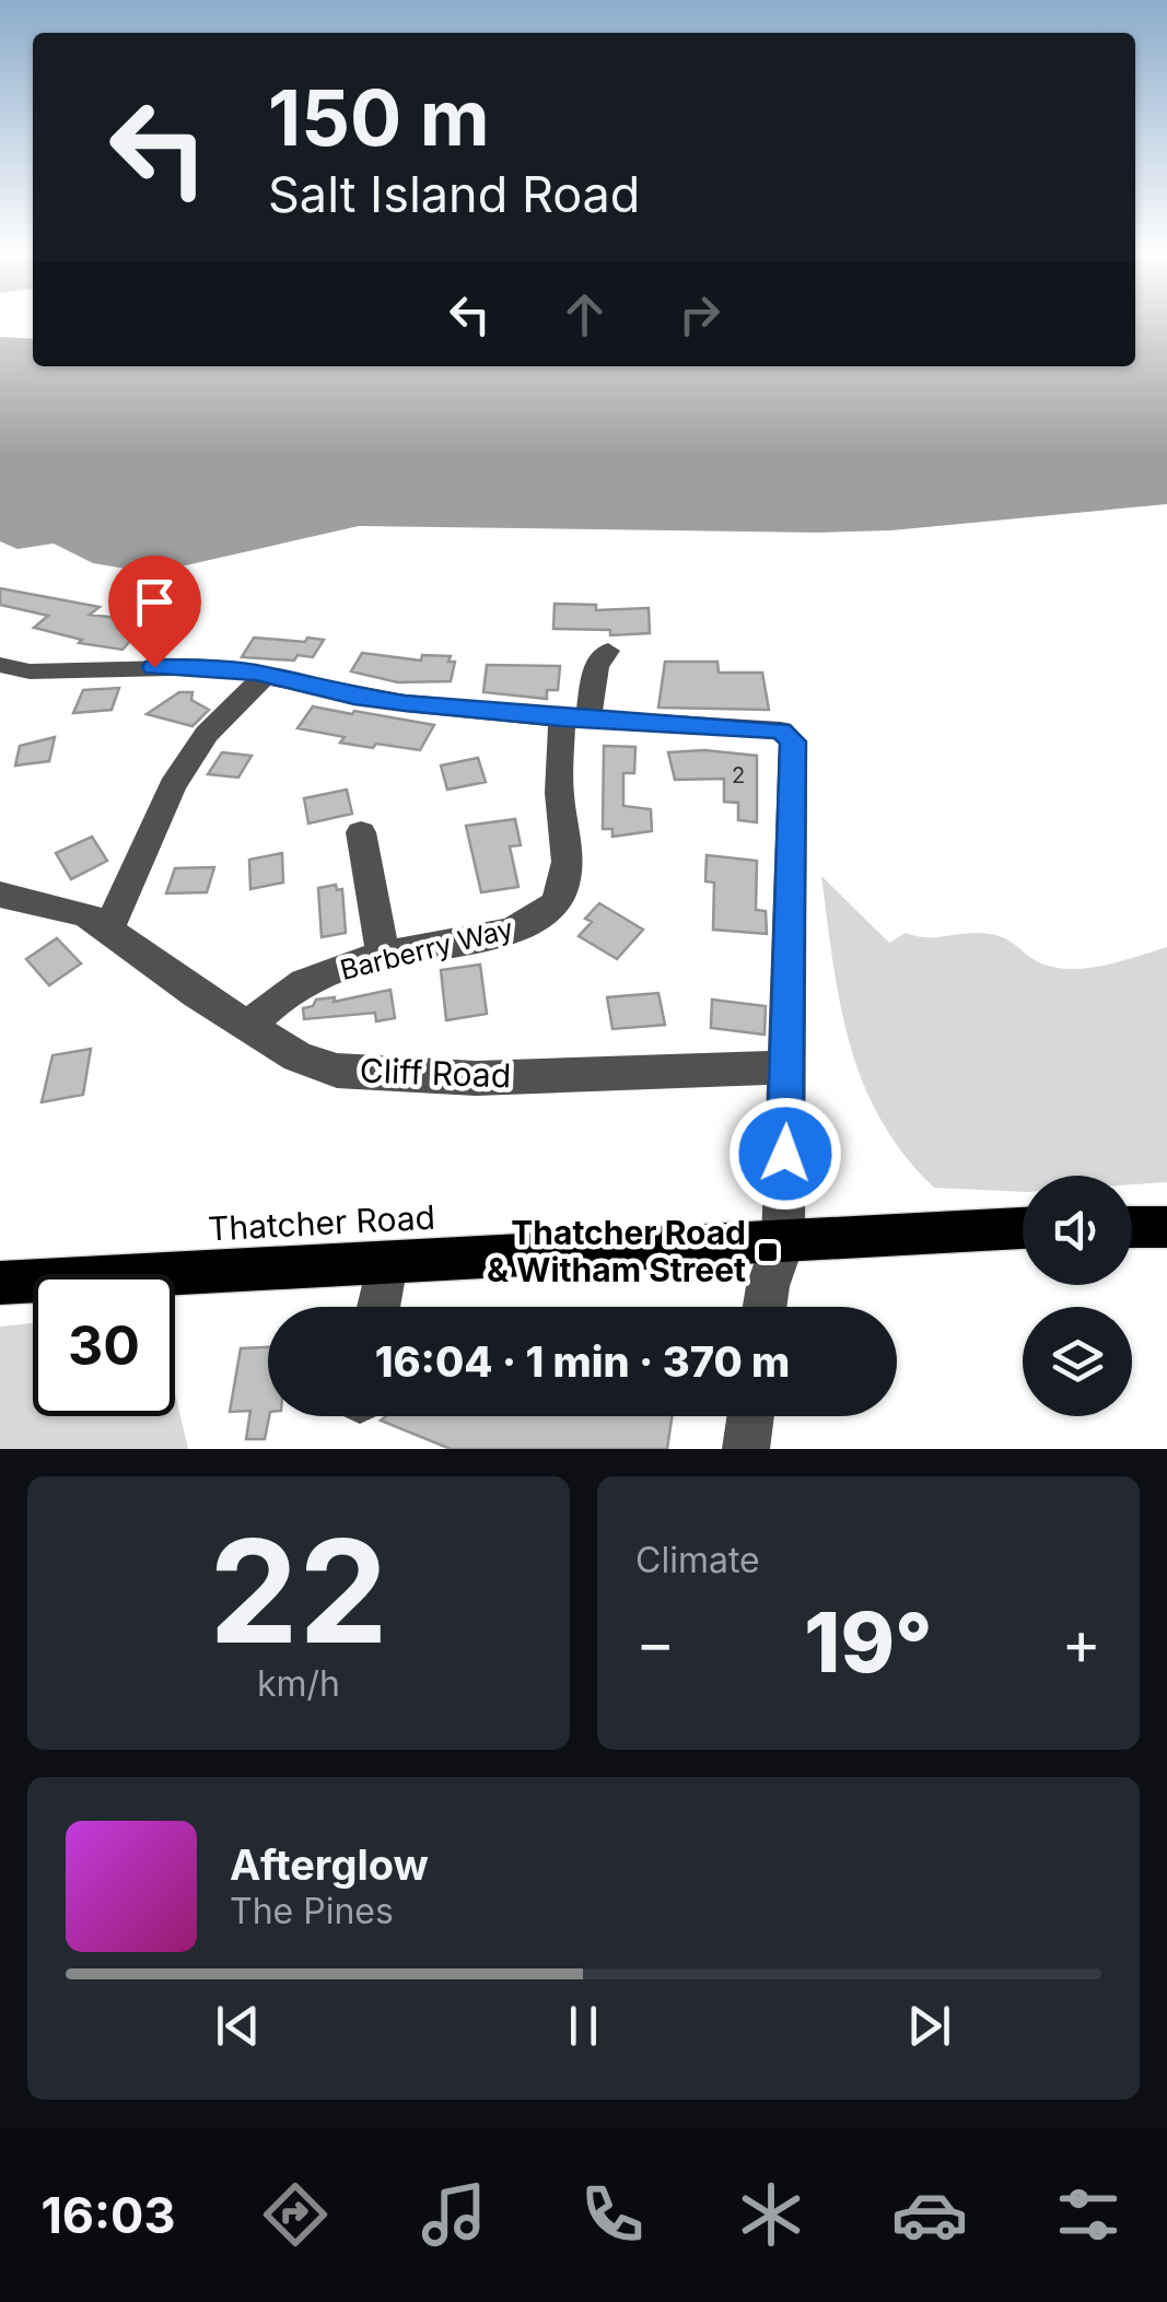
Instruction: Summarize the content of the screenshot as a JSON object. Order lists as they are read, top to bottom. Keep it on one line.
{"streets":{"main road":["Thatcher Road"],"street":["Barberry Way","Cliff Road"]},"crossings":[["Barberry Way","Cliff Road"]],"places":{"transit":["Thatcher Road & Witham Street"]},"house_numbers":["2"],"page":{"turn":["150 m","Salt Island Road"],"limit":"30","trip":"16:04 · 1 min · 370 m","tile":[["22","km/h"],"Climate"],"heat":["−","19°","+"],"song":["Afterglow","The Pines"],"tabs":"16:03"}}
